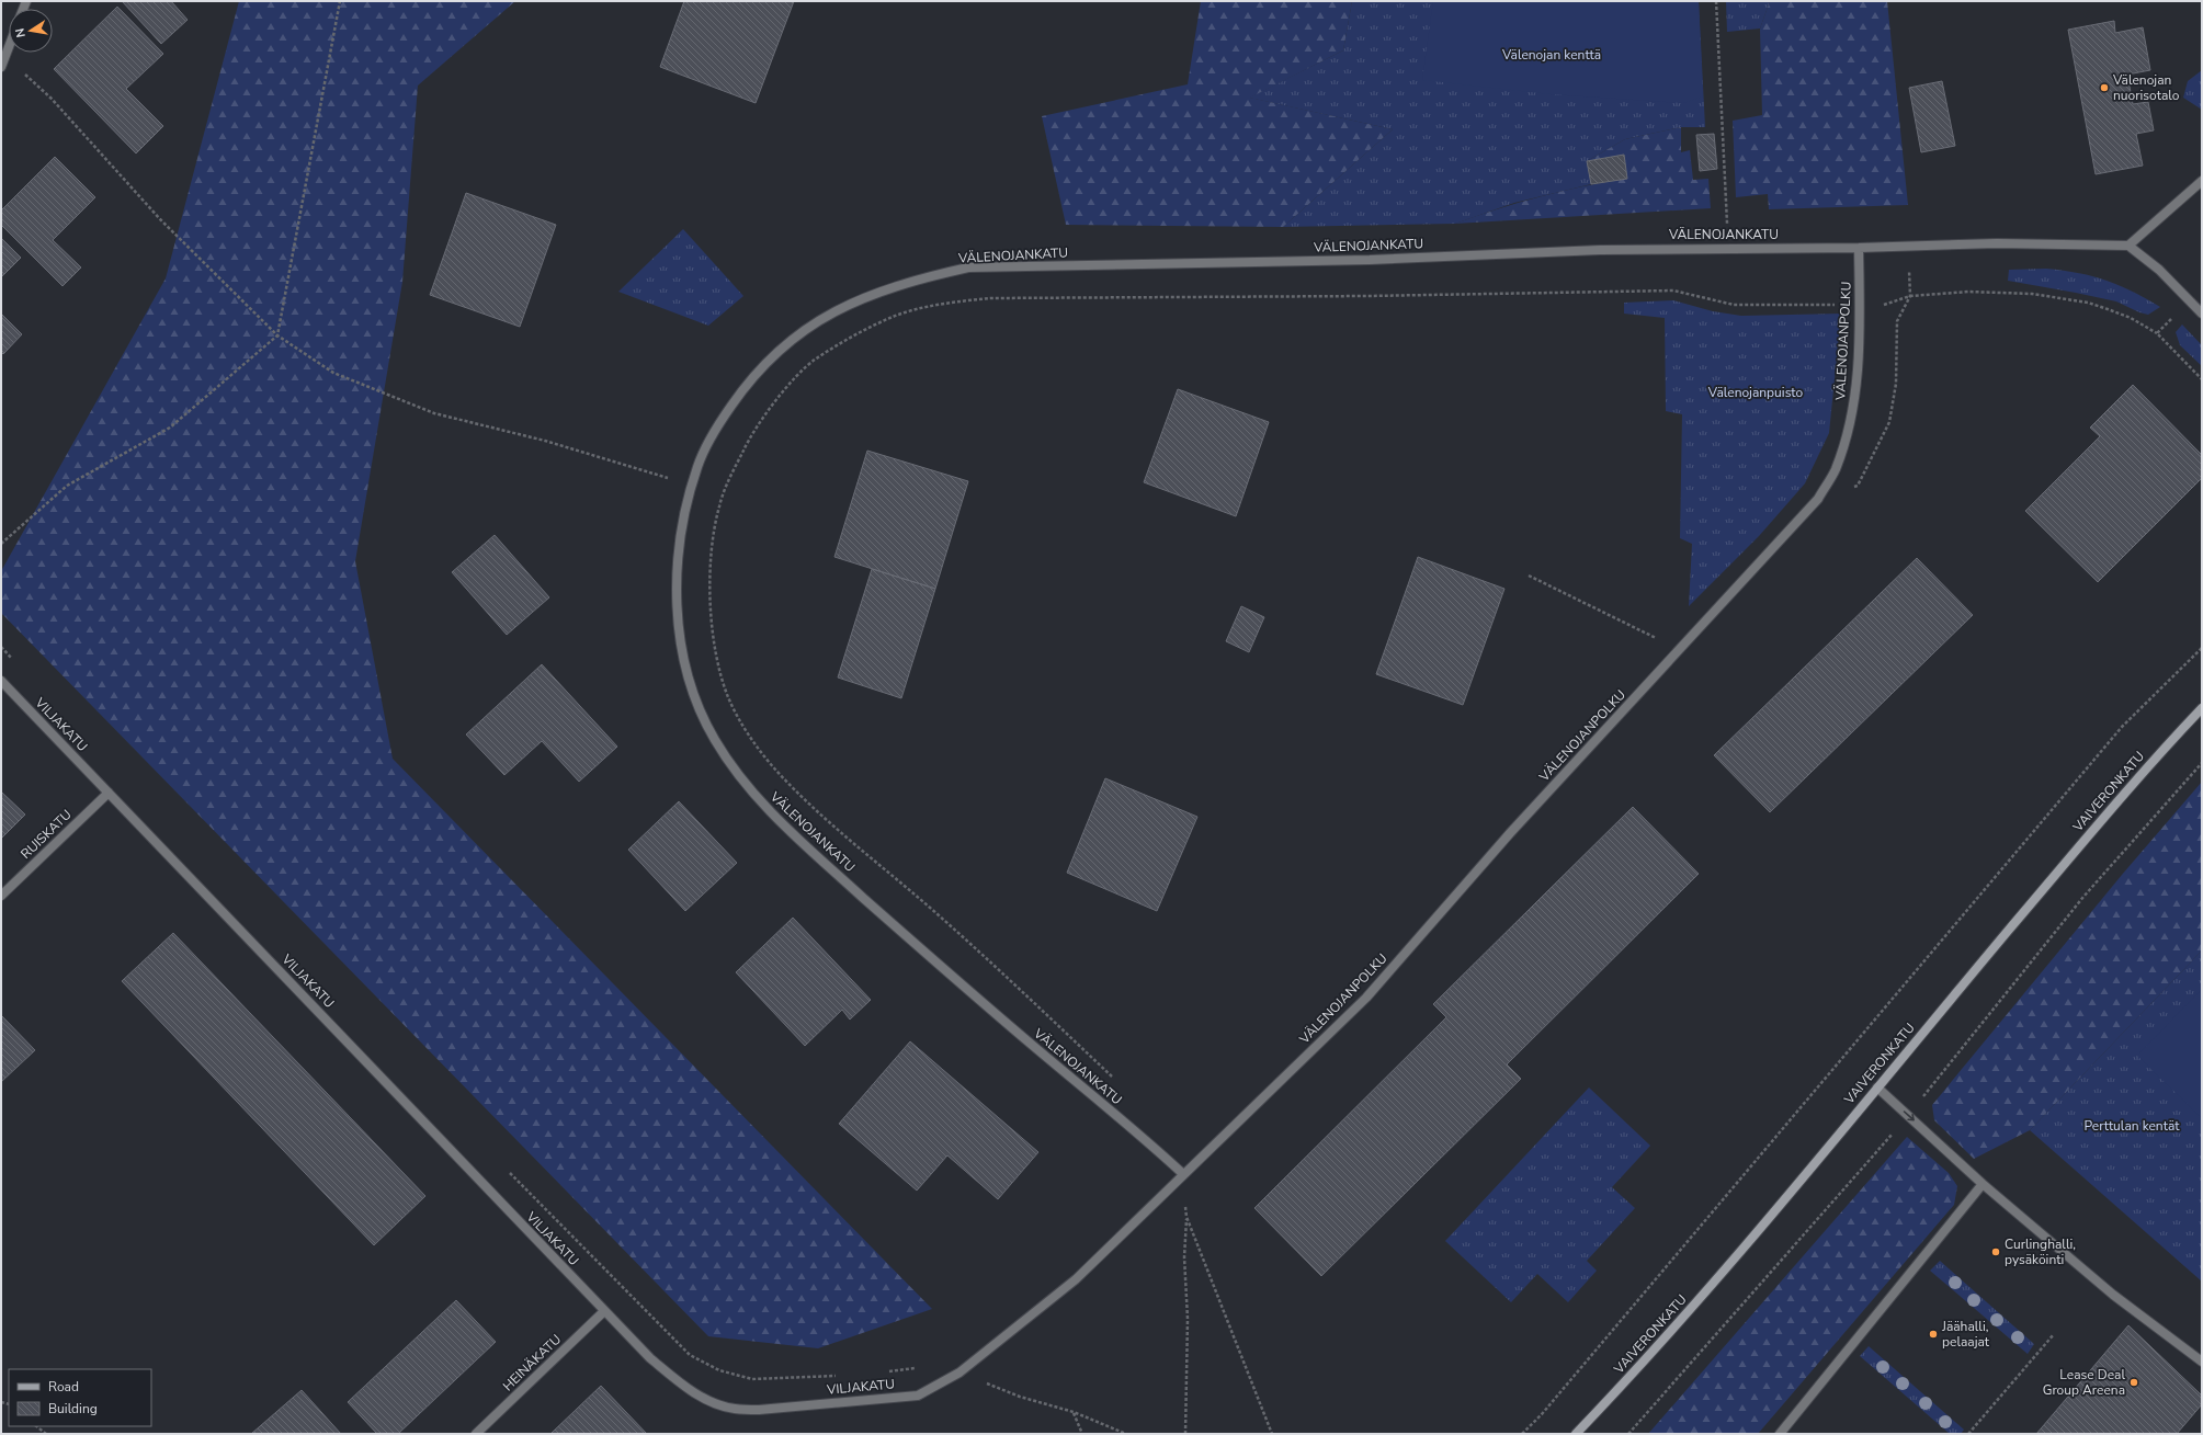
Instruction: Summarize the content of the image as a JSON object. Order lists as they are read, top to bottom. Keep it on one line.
{"streets":{"main road":["VAIVERONKATU"],"street":["VÄLENOJANKATU","VÄLENOJANPOLKU","VILJAKATU","RUISKATU","HEINÄKATU"]},"crossings":[["VÄLENOJANKATU","VÄLENOJANPOLKU"],["VÄLENOJANKATU","VILJAKATU"],["VÄLENOJANPOLKU","VILJAKATU"],["VILJAKATU","RUISKATU"],["VILJAKATU","HEINÄKATU"]],"parks":["Välenojan kenttä","Välenojanpuisto","Perttulan kentät"],"places":["Välenojan nuorisotalo","Curlinghalli, pysäköinti","Jäähalli, pelaajat","Lease Deal Group Areena"],"legend":["Road","Building"],"north":"left"}
